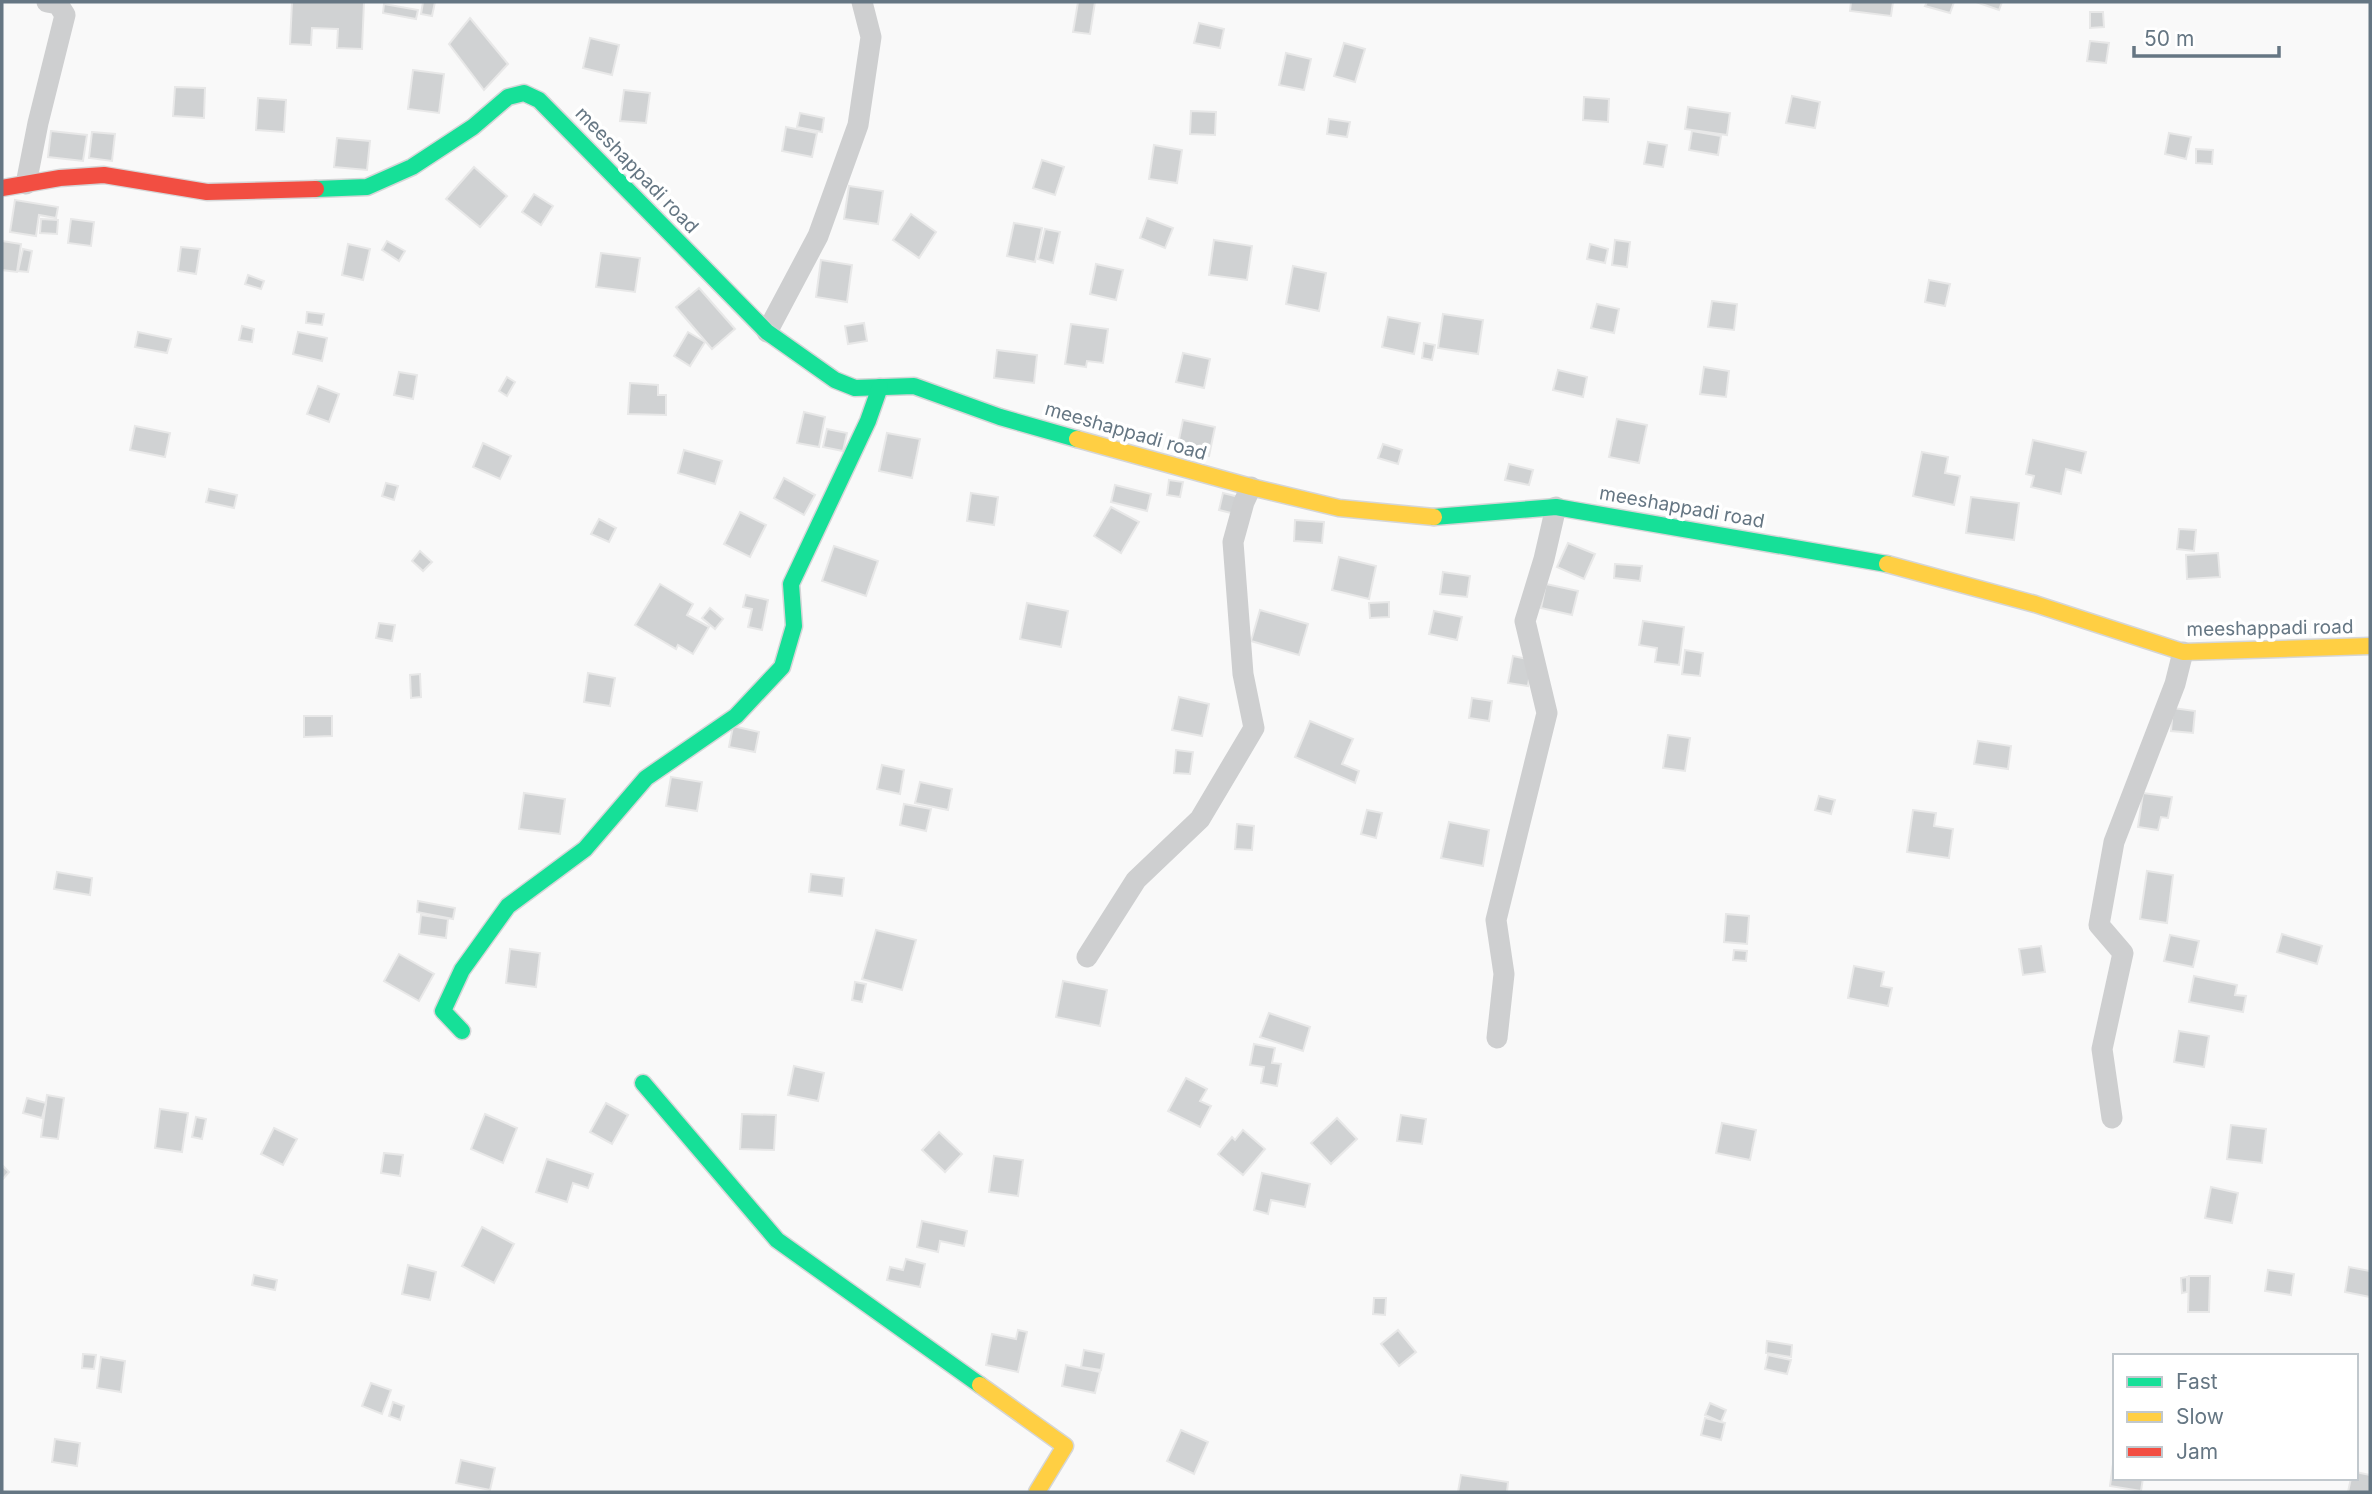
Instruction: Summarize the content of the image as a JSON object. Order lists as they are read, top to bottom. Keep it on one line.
{"streets":{"street":["meeshappadi road"]},"legend":["Fast","Slow","Jam"],"scale_bar":"50 m"}
